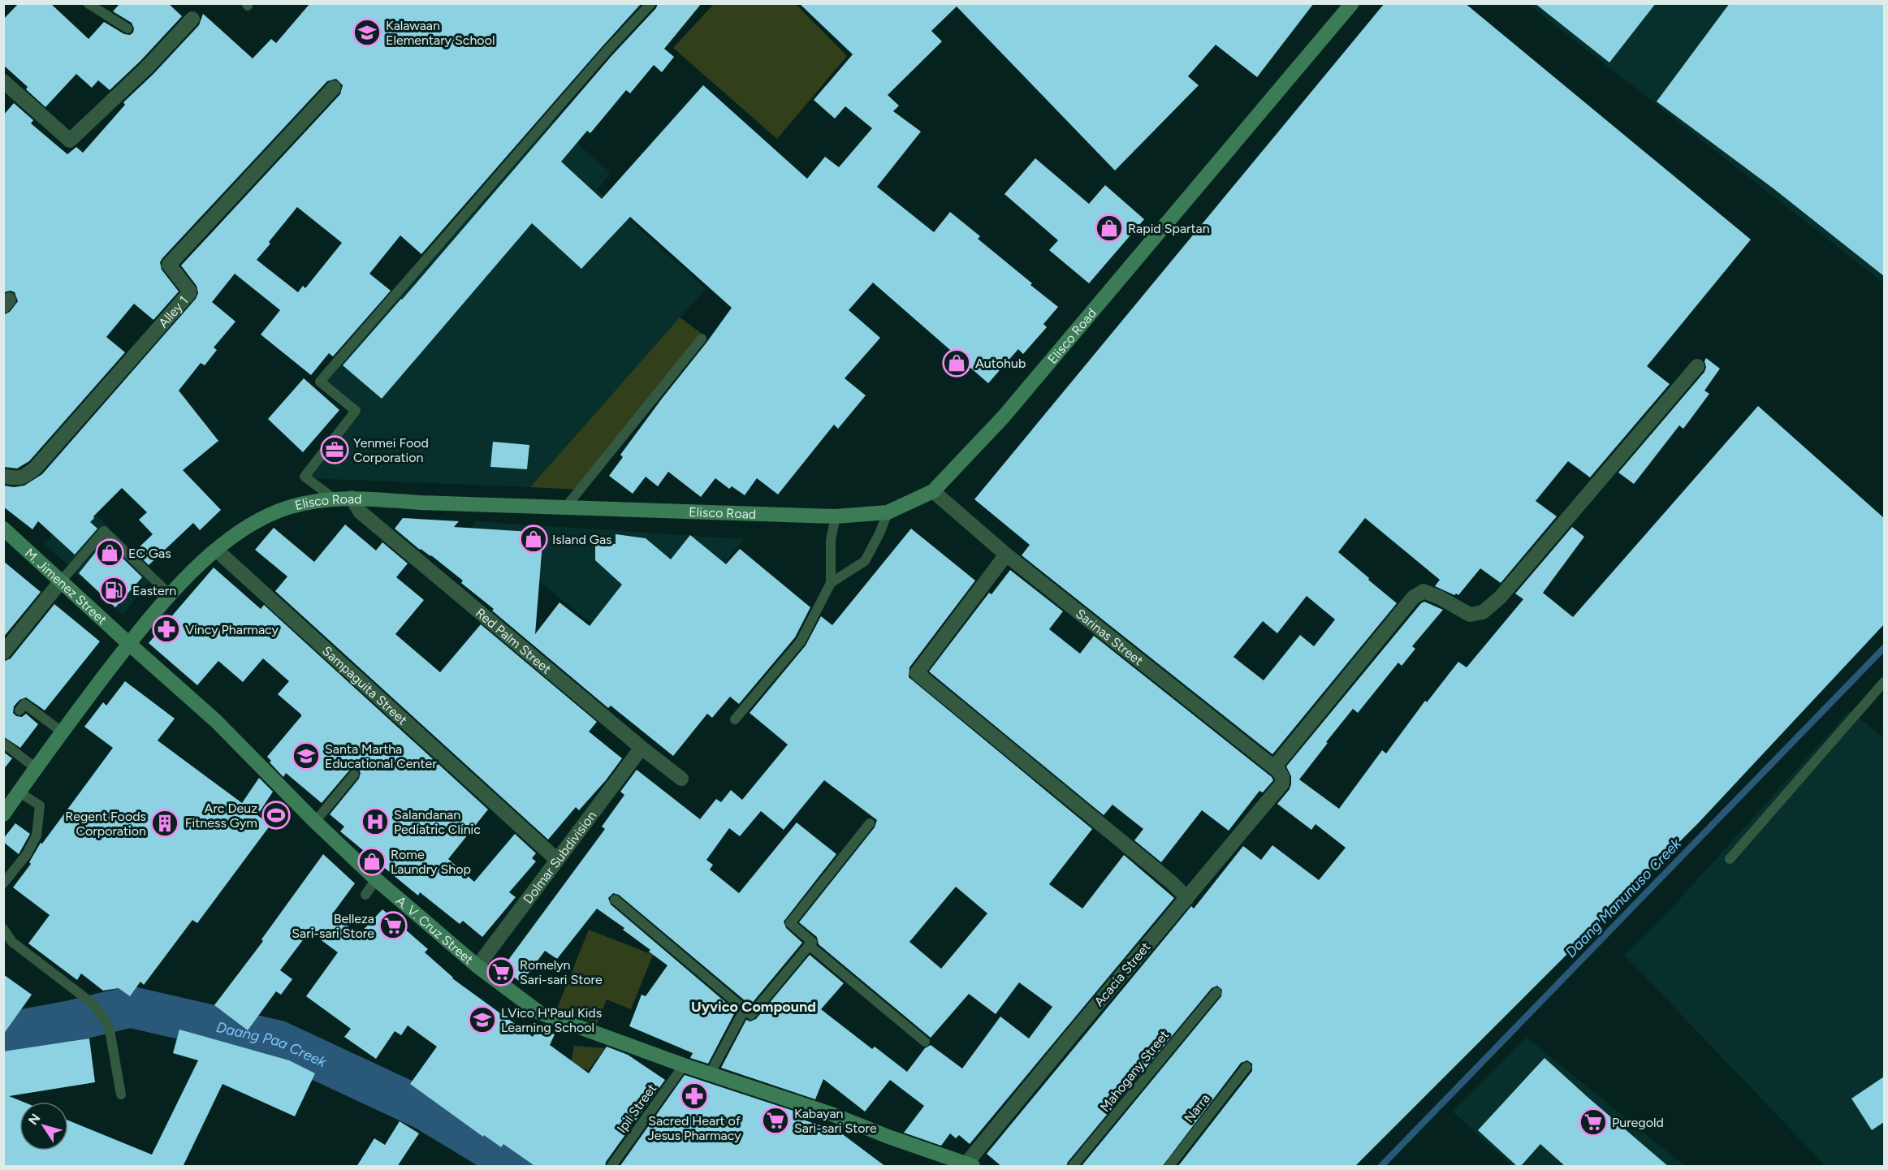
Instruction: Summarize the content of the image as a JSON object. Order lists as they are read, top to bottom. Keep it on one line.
{"streets":{"main road":["Elisco Road","M. Jimenez Street","A. V. Cruz Street"],"street":["Alley 1","Sarinas Street","Red Palm Street","Sampaguita Street","Dolmar Subdivision","Acacia Street"],"lane":["Mahogany Street","Ipil Street","Narra"]},"crossings":[["Elisco Road","M. Jimenez Street"],["Elisco Road","Sarinas Street"],["Elisco Road","Red Palm Street"],["Elisco Road","Sampaguita Street"],["Elisco Road","A. V. Cruz Street"],["M. Jimenez Street","A. V. Cruz Street"],["Sarinas Street","Acacia Street"],["Red Palm Street","Dolmar Subdivision"],["Sampaguita Street","Dolmar Subdivision"],["Dolmar Subdivision","A. V. Cruz Street"],["A. V. Cruz Street","Acacia Street"],["A. V. Cruz Street","Ipil Street"]],"districts":["Uyvico Compound"],"water":["Daang Manunuso Creek","Daang Paa Creek"],"places":{"school or university":["Kalawaan Elementary School","Santa Martha Educational Center","LVico H'Paul Kids Learning School"],"shop":["Rapid Spartan","Autohub","Island Gas","EC Gas","Rome Laundry Shop"],"office":["Yenmei Food Corporation"],"fuel station":["Eastern"],"pharmacy":["Vincy Pharmacy","Sacred Heart of Jesus Pharmacy"],"sports":["Arc Deuz Fitness Gym"],"hospital":["Salandanan Pediatric Clinic"],"building":["Regent Foods Corporation"],"supermarket":["Belleza Sari-sari Store","Romelyn Sari-sari Store","Kabayan Sari-sari Store","Puregold"]},"north":"top left"}
